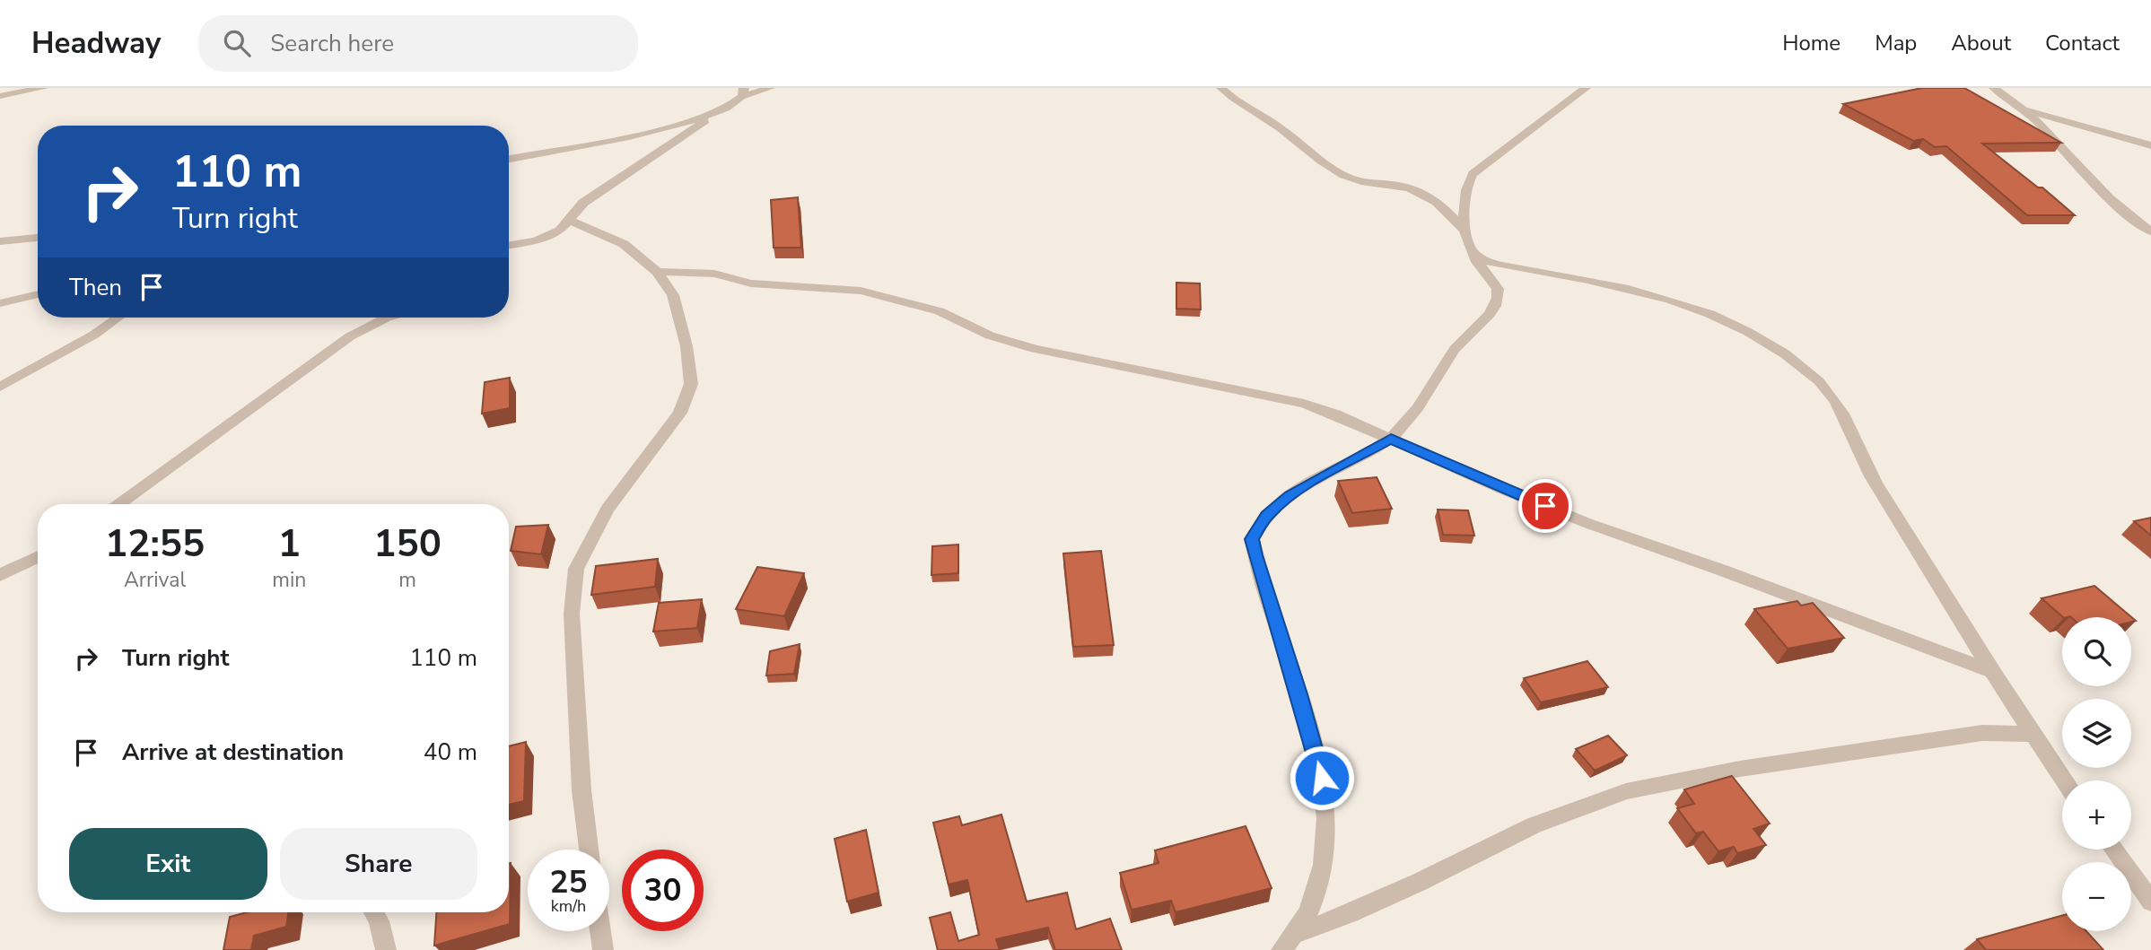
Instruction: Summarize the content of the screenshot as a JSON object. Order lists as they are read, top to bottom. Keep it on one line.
{"page":{"header":"Headway","search":"Search here","nav":["Home","Map","About","Contact"],"turn":["110 m","Turn right"],"then":"Then","eta":["12:55","Arrival","1","min","150","m"],"list":[{"name":"Turn right","value":"110 m"},{"name":"Arrive at destination","value":"40 m"}],"map_buttons":["+","−"],"buttons":["Exit","Share"],"speed":"25 km/h","limit":"30"}}
